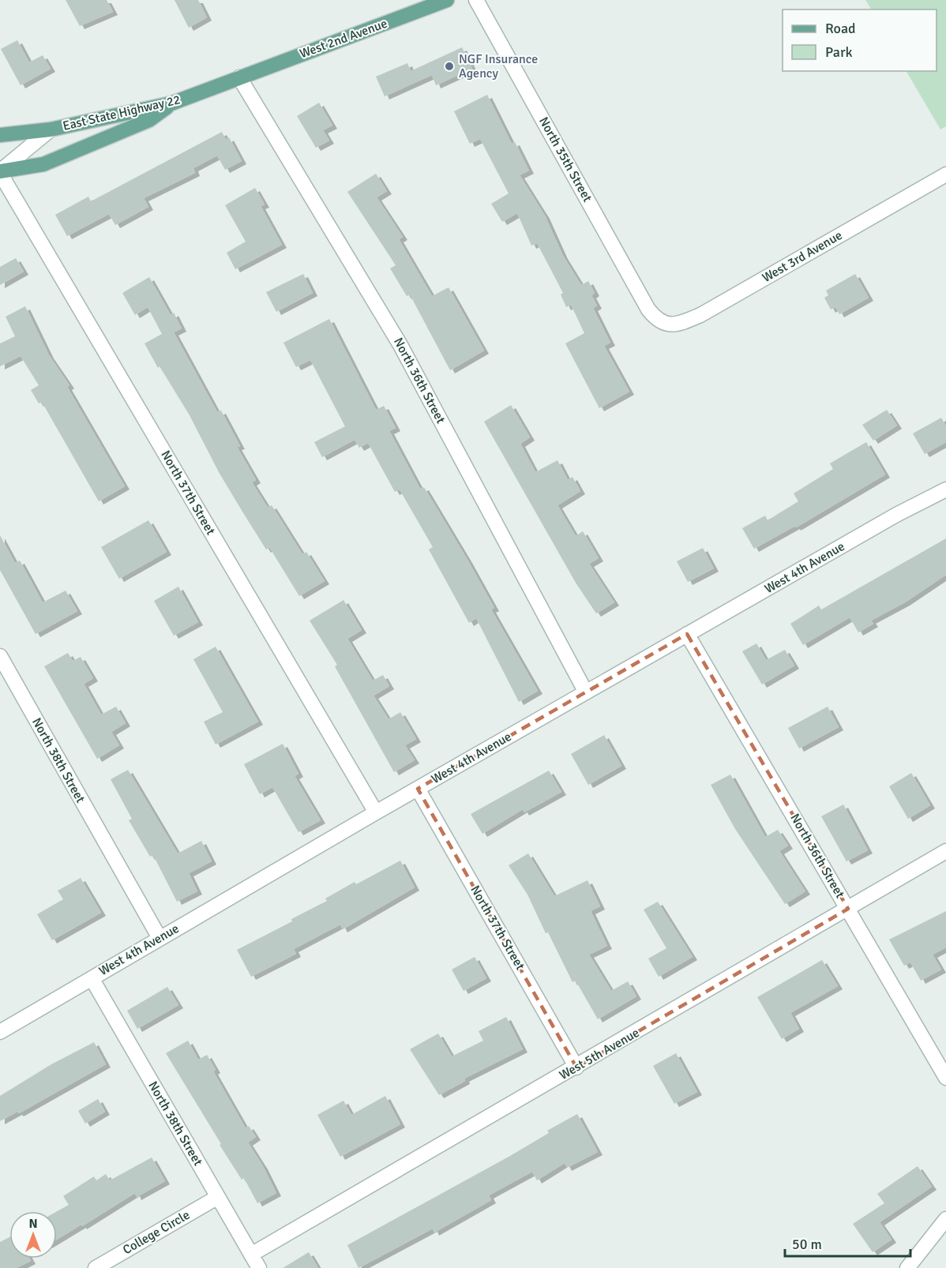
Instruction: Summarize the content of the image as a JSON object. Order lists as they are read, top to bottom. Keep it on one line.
{"streets":{"main road":["West 2nd Avenue","East State Highway 22"],"street":["North 35th Street","West 3rd Avenue","North 36th Street","North 37th Street","West 4th Avenue","North 38th Street","West 5th Avenue","College Circle"]},"crossings":[["West 2nd Avenue","East State Highway 22"],["West 2nd Avenue","North 36th Street"],["East State Highway 22","North 36th Street"],["North 35th Street","West 3rd Avenue"],["North 36th Street","West 4th Avenue"],["North 36th Street","West 5th Avenue"],["North 37th Street","West 4th Avenue"],["North 37th Street","West 5th Avenue"],["West 4th Avenue","North 38th Street"],["North 38th Street","West 5th Avenue"],["North 38th Street","College Circle"]],"places":["NGF Insurance Agency"],"legend":["Road","Park"],"scale_bar":"50 m","north":"top"}
